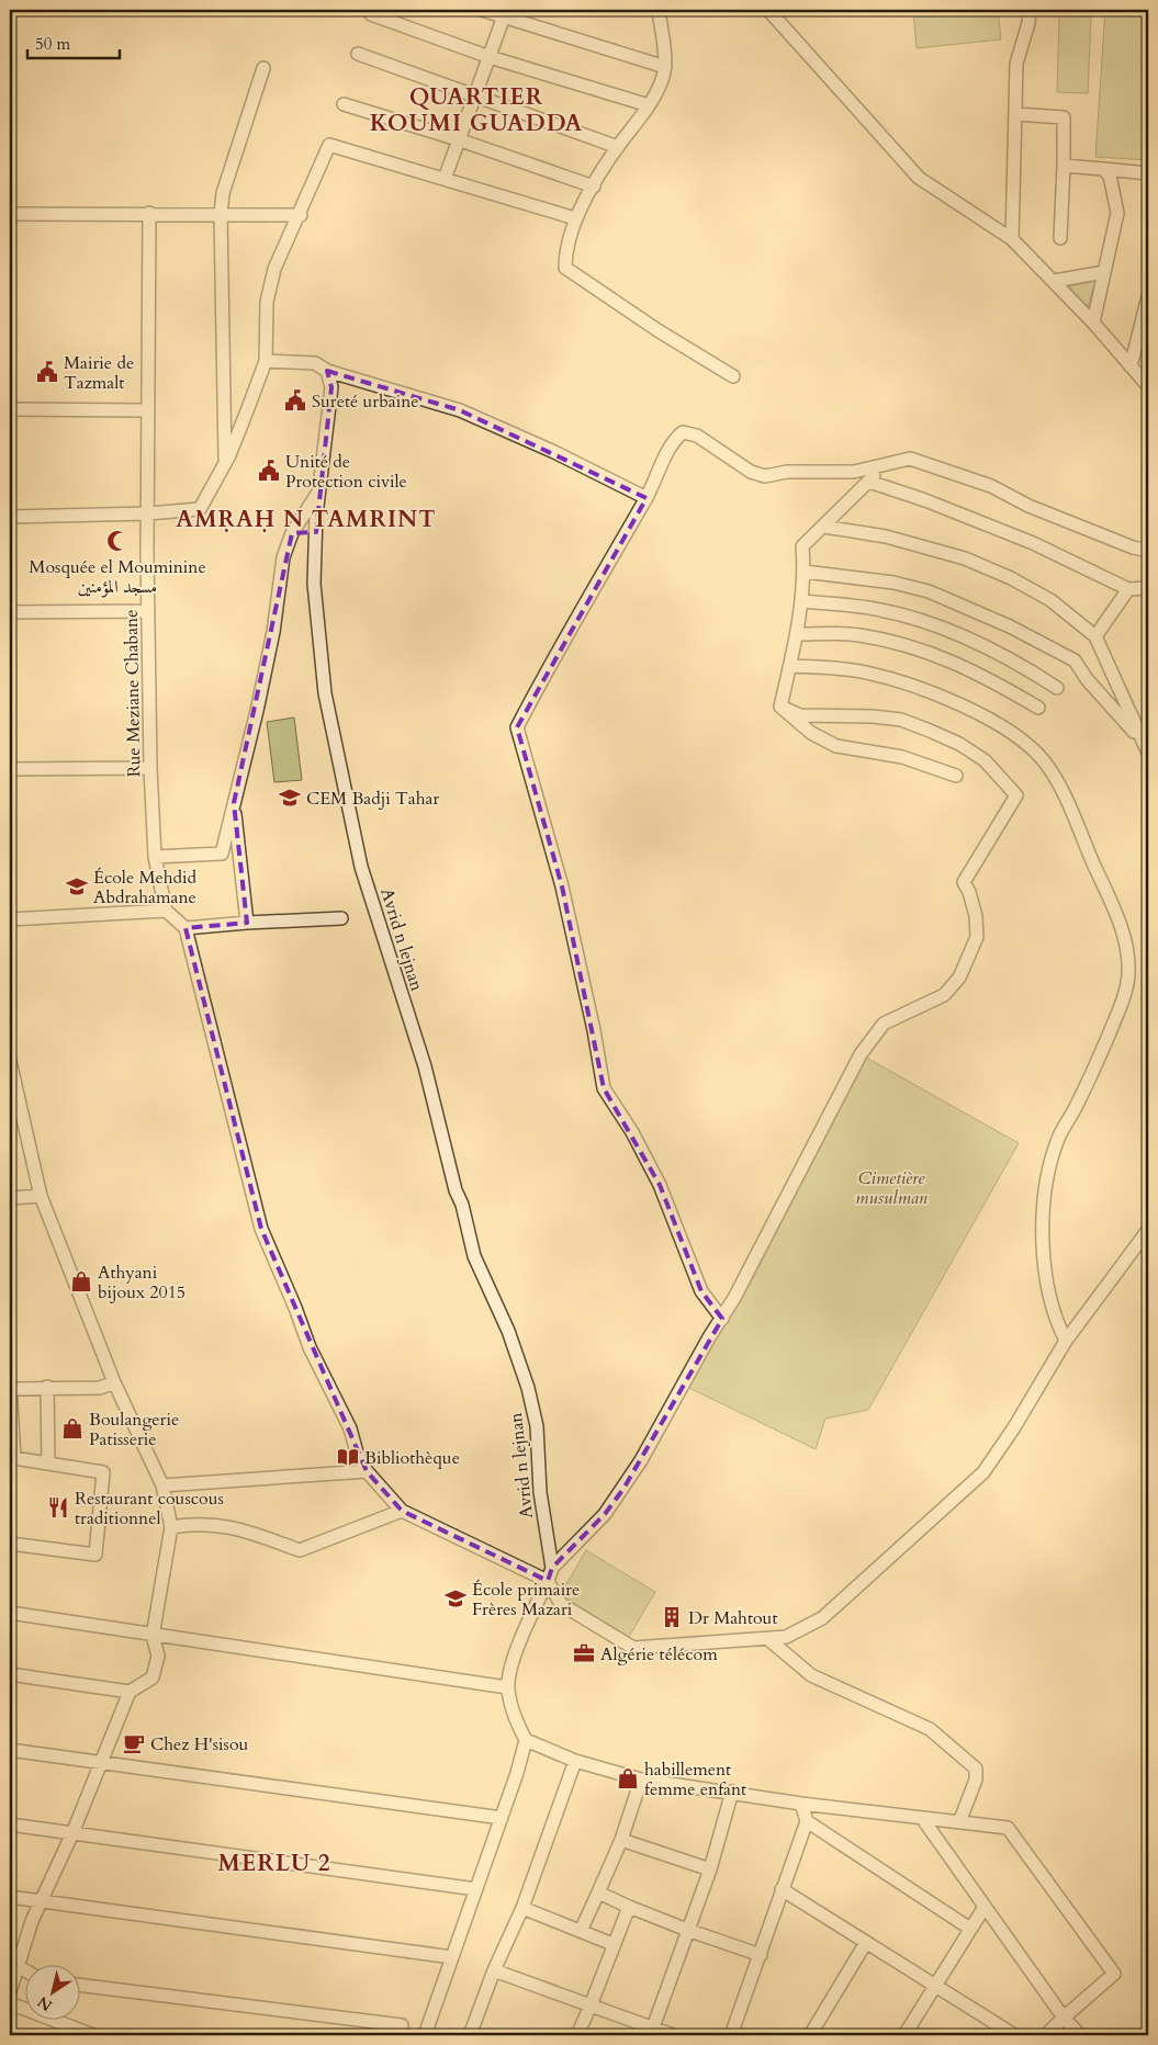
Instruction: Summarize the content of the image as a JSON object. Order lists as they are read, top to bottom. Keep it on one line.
{"streets":{"street":["Rue Meziane Chabane","Avrid n lejnan"]},"districts":["QUARTIER KOUMI GUADDA","AMṚAḤ N TAMRINT","MERLU 2"],"parks":["Cimetière musulman"],"places":{"public building":["Mairie de Tazmalt","Sureté urbaine","Unité de Protection civile"],"mosque":["Mosquée el Mouminine مسجد المؤمنين"],"school or university":["CEM Badji Tahar","École Mehdid Abdrahamane","École primaire Frères Mazari"],"shop":["Athyani bijoux 2015","Boulangerie Patisserie","habillement femme enfant"],"library":["Bibliothèque"],"restaurant":["Restaurant couscous traditionnel"],"building":["Dr Mahtout"],"office":["Algérie télécom"],"cafe":["Chez H'sisou"]},"scale_bar":"50 m","north":"bottom left"}
